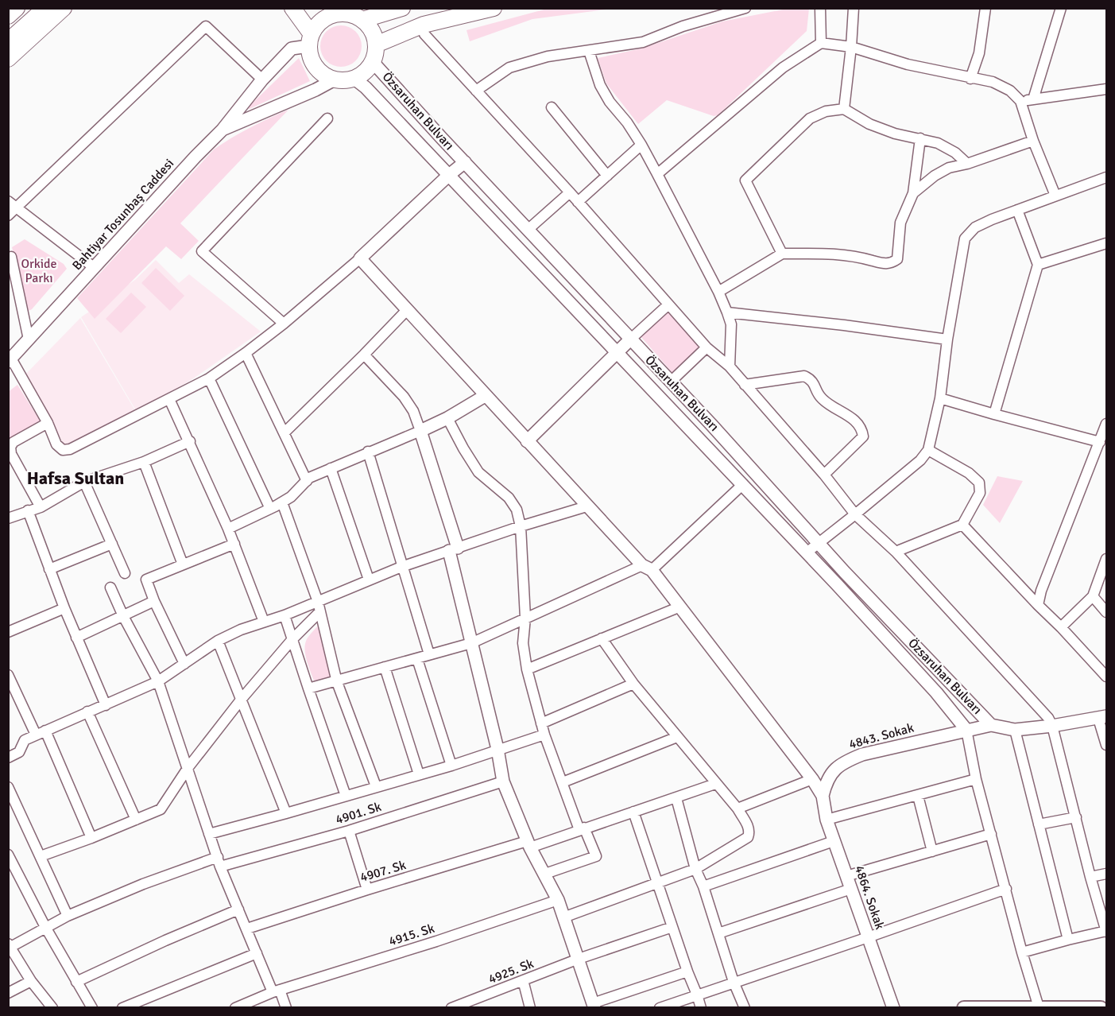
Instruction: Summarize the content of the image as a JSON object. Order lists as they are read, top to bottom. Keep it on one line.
{"streets":{"street":["Özsaruhan Bulvarı","Bahtiyar Tosunbaş Caddesi","4843. Sokak","4901. Sk","4907. Sk","4864. Sokak","4915. Sk","4925. Sk"]},"crossings":[["Özsaruhan Bulvarı","Bahtiyar Tosunbaş Caddesi"],["Özsaruhan Bulvarı","4843. Sokak"],["4843. Sokak","4864. Sokak"]],"districts":["Hafsa Sultan"],"parks":["Orkide Parkı"]}
